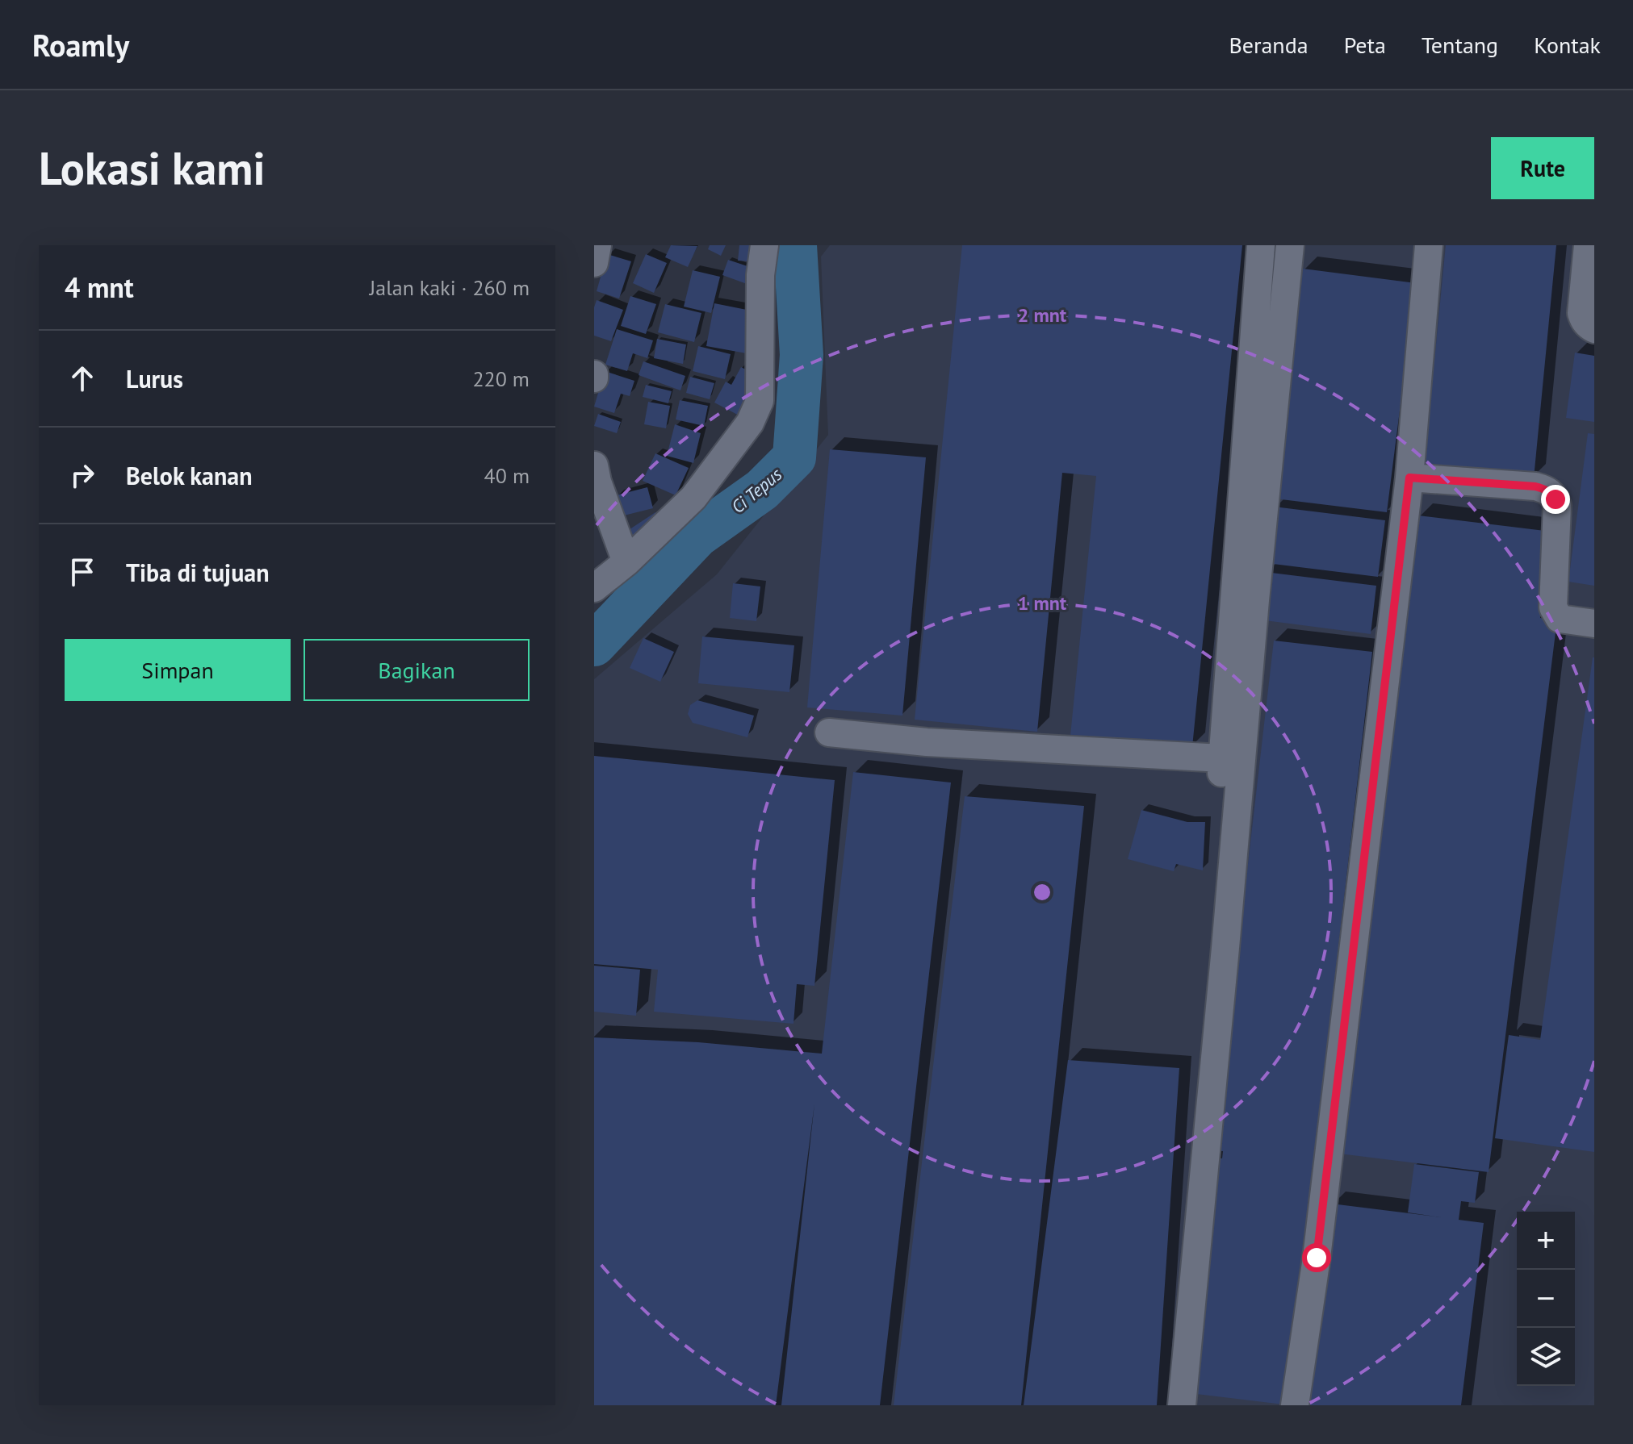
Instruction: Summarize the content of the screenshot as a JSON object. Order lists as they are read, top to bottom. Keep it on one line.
{"water":["Ci Tepus"],"page":{"header":"Roamly","nav":["Beranda","Peta","Tentang","Kontak"],"buttons":["Rute",["Simpan","Bagikan"]],"title":"Lokasi kami","heading":["4 mnt","Jalan kaki · 260 m"],"list":[["Lurus","220 m"],["Belok kanan","40 m"],"Tiba di tujuan"],"map_buttons":["+","−"]},"rings":["2 mnt","1 mnt"]}
